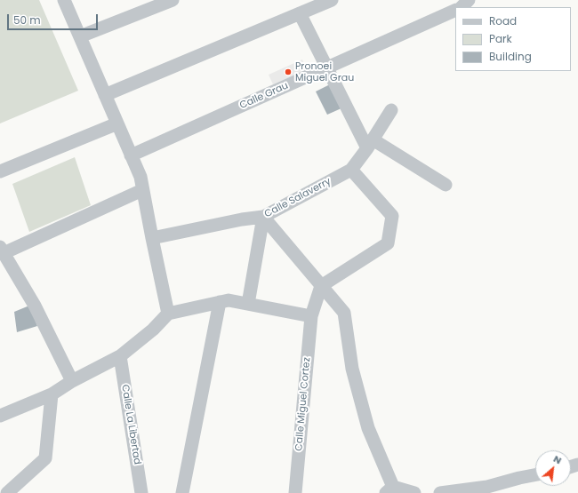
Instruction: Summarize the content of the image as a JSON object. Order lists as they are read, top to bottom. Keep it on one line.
{"streets":{"street":["Calle Grau","Calle Salaverry","Calle Miguel Cortez","Calle La Libertad"]},"places":["Pronoei Miguel Grau"],"legend":["Road","Park","Building"],"scale_bar":"50 m","north":"top right"}
